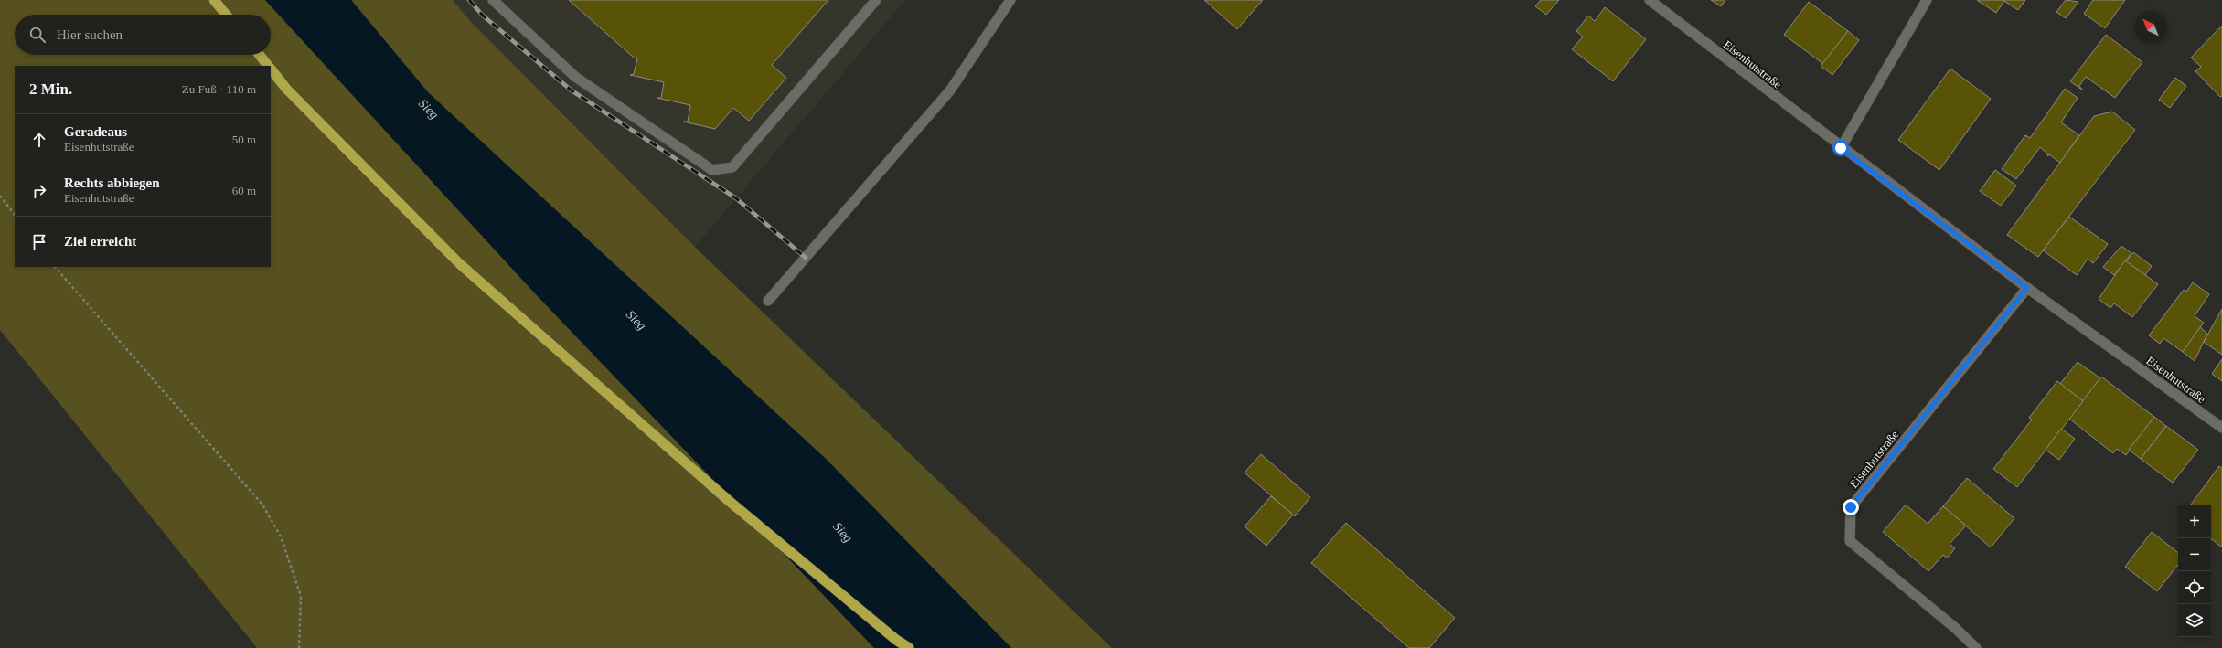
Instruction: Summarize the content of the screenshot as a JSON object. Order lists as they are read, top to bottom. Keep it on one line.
{"streets":{"street":["Eisenhutstraße"]},"water":["Sieg"],"north":"top left","page":{"search":"Hier suchen","heading":["2 Min.","Zu Fuß · 110 m"],"list":[["Geradeaus","Eisenhutstraße","50 m"],["Rechts abbiegen","Eisenhutstraße","60 m"],"Ziel erreicht"],"map_buttons":["+","−"]}}
